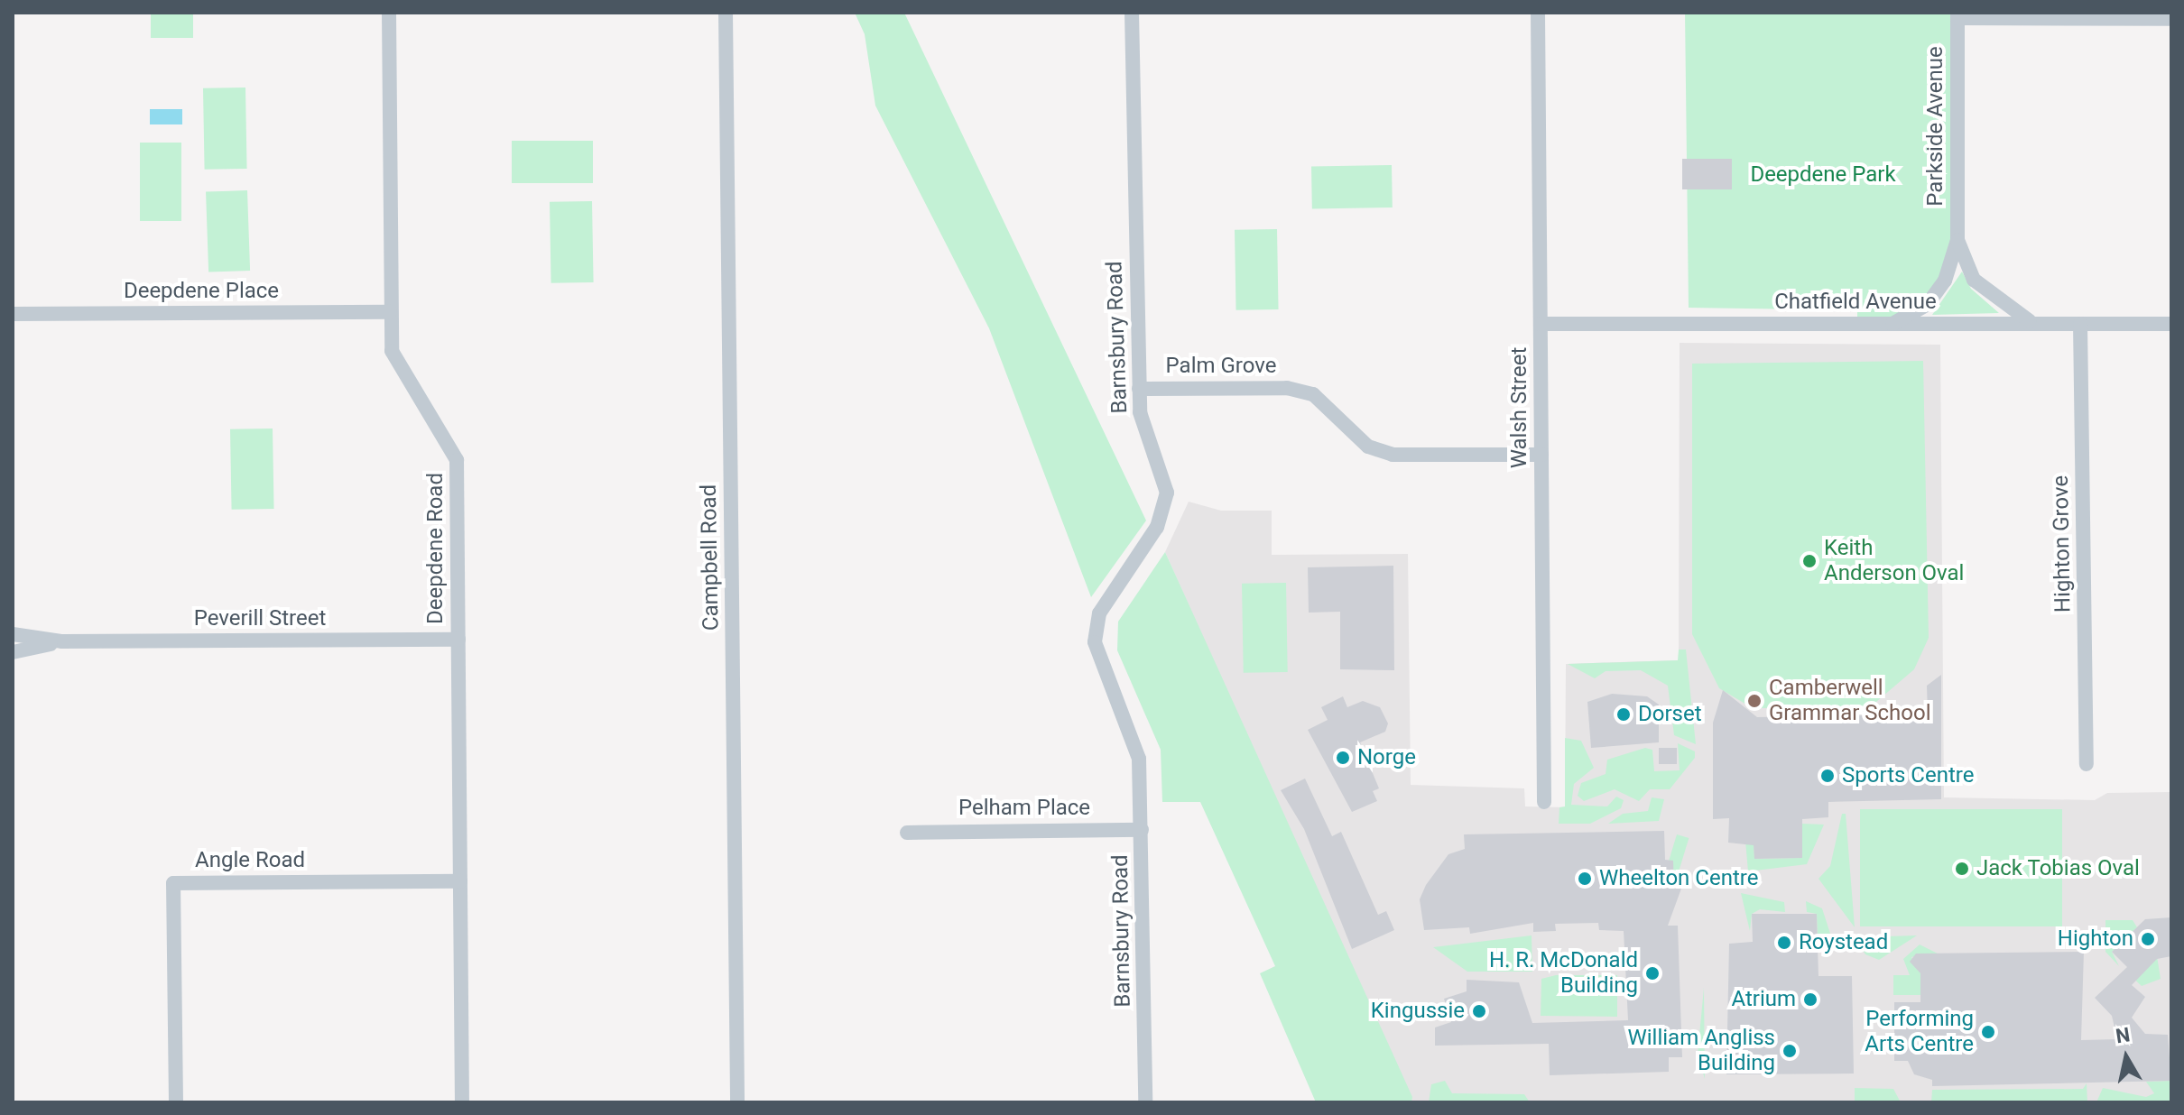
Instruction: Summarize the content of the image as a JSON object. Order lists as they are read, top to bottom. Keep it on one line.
{"streets":{"street":["Parkside Avenue","Deepdene Place","Chatfield Avenue","Barnsbury Road","Palm Grove","Walsh Street","Highton Grove","Deepdene Road","Campbell Road","Peverill Street","Pelham Place","Angle Road"]},"crossings":[["Parkside Avenue","Chatfield Avenue"],["Deepdene Place","Deepdene Road"],["Chatfield Avenue","Walsh Street"],["Chatfield Avenue","Highton Grove"],["Barnsbury Road","Palm Grove"],["Barnsbury Road","Pelham Place"],["Palm Grove","Walsh Street"],["Deepdene Road","Peverill Street"],["Deepdene Road","Angle Road"]],"parks":["Deepdene Park"],"places":["Keith Anderson Oval","Camberwell Grammar School","Dorset","Norge","Sports Centre","Jack Tobias Oval","Wheelton Centre","Highton","Roystead","H. R. McDonald Building","Atrium","Kingussie","Performing Arts Centre","William Angliss Building"],"north":"top"}
